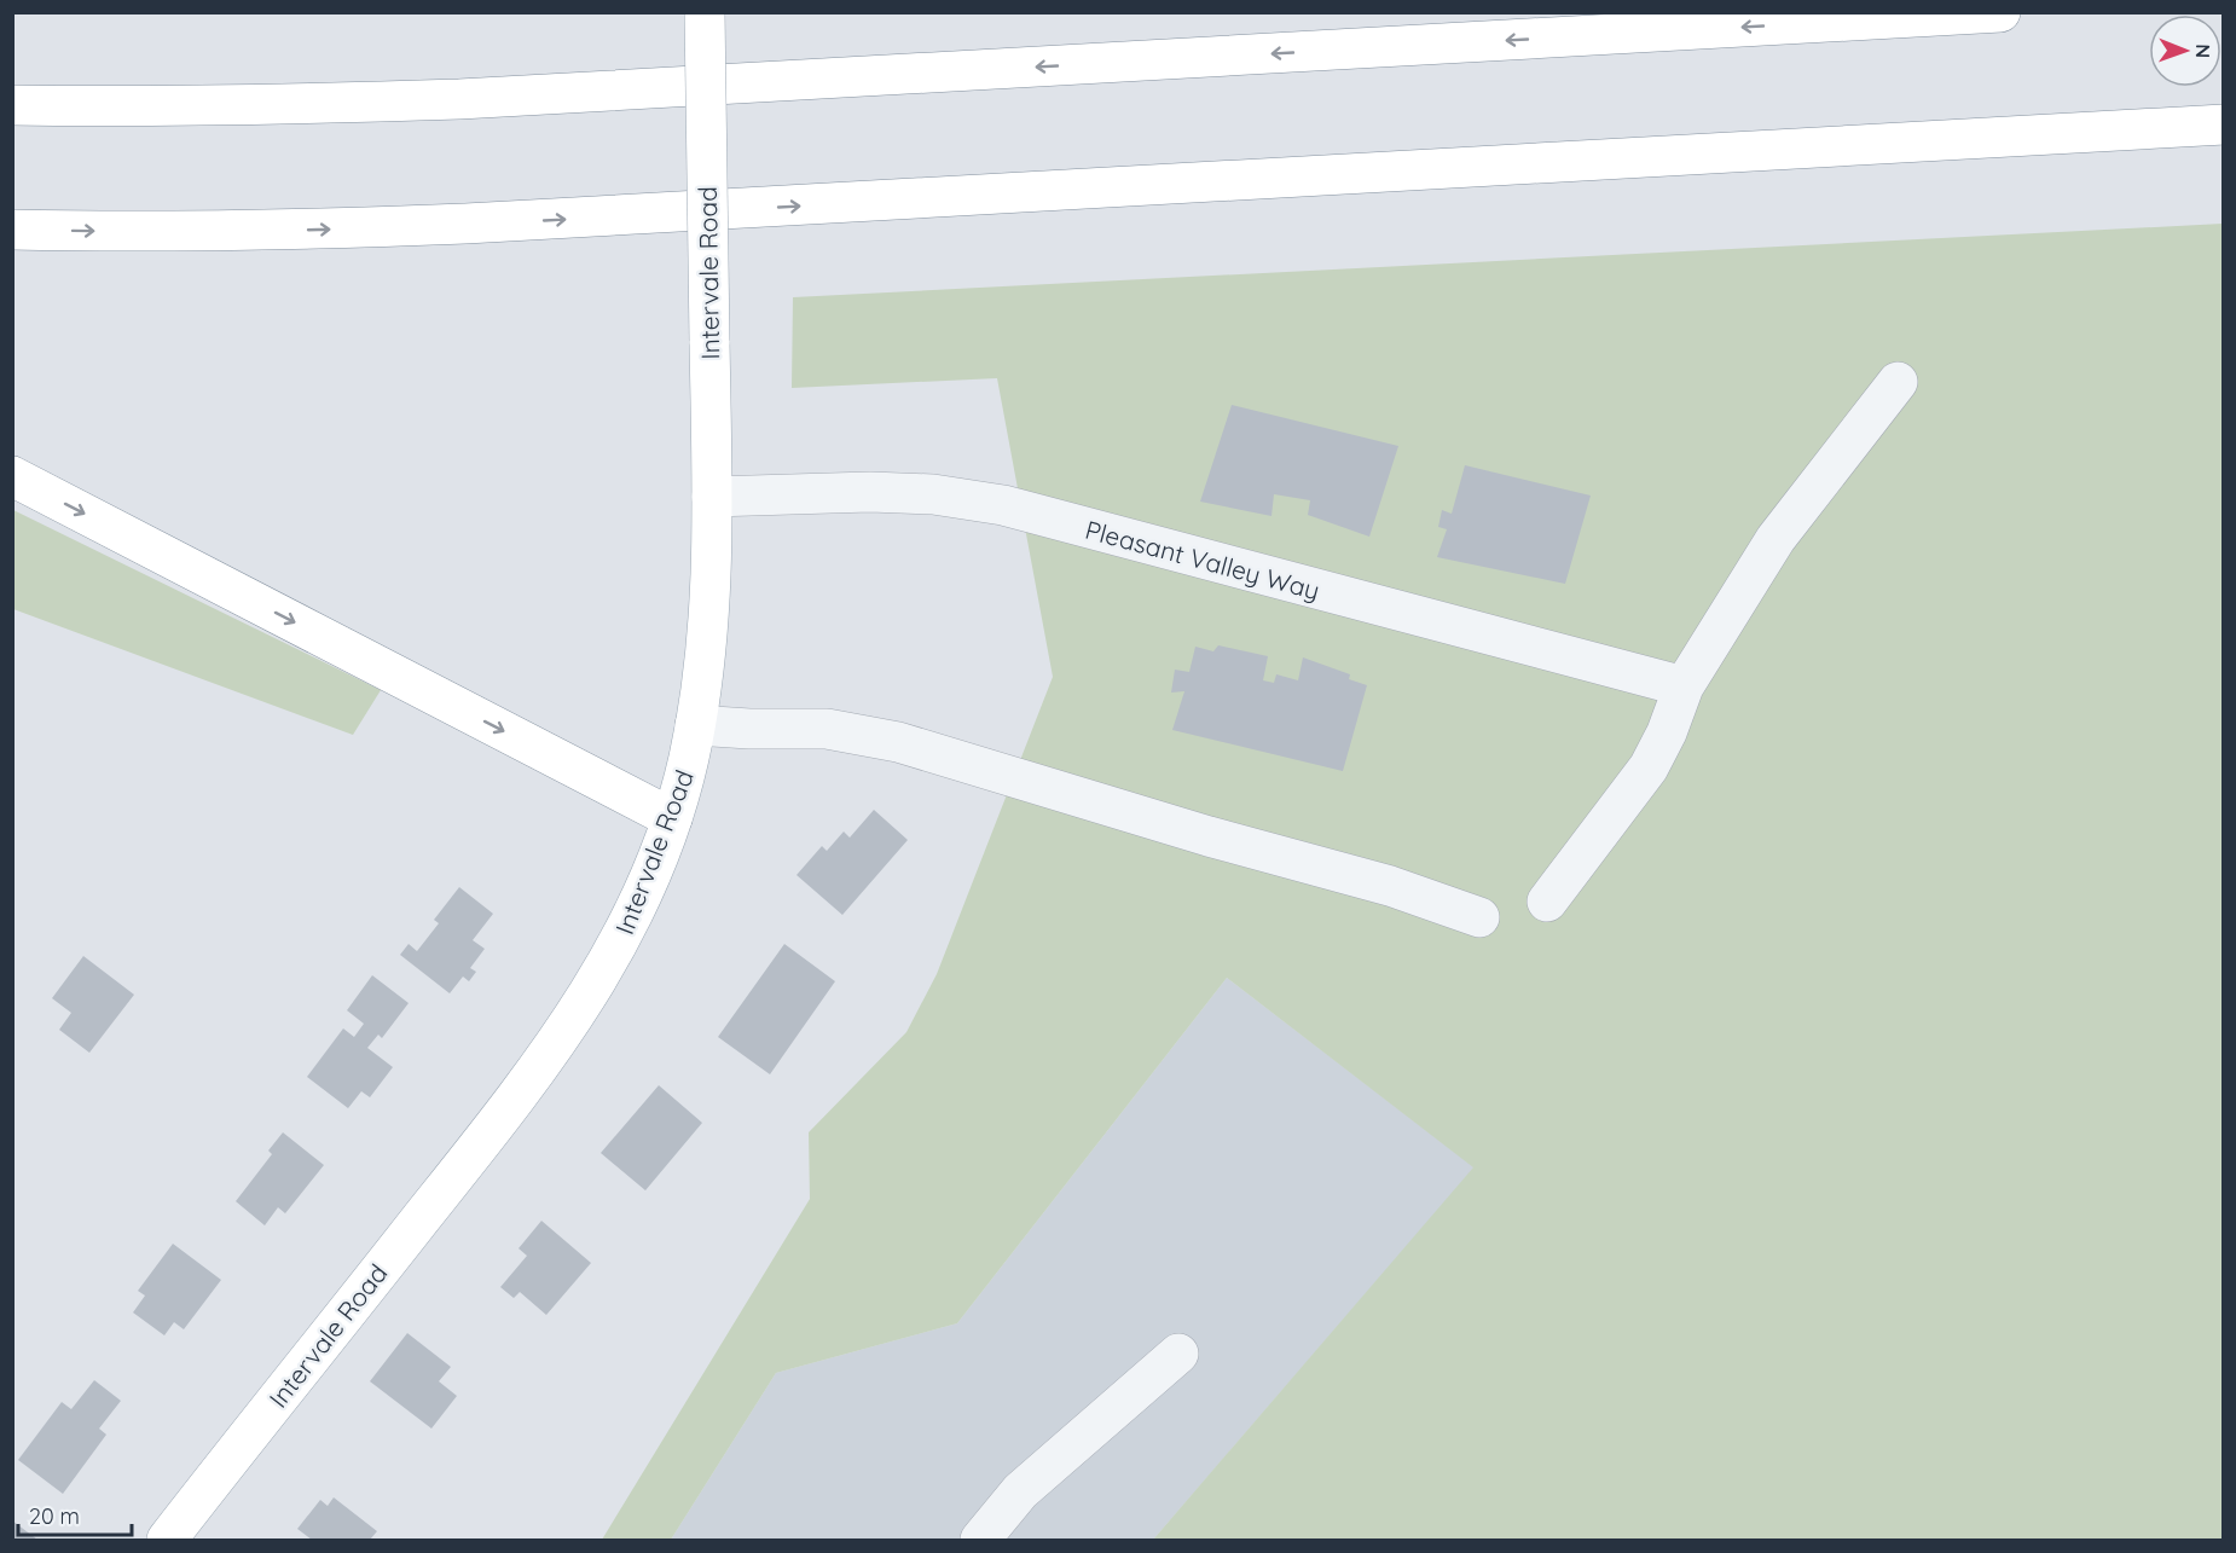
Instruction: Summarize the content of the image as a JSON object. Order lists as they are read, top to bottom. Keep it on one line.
{"streets":{"main road":["Intervale Road"],"street":["Pleasant Valley Way"]},"crossings":[["Intervale Road","Pleasant Valley Way"]],"scale_bar":"20 m","north":"right"}
